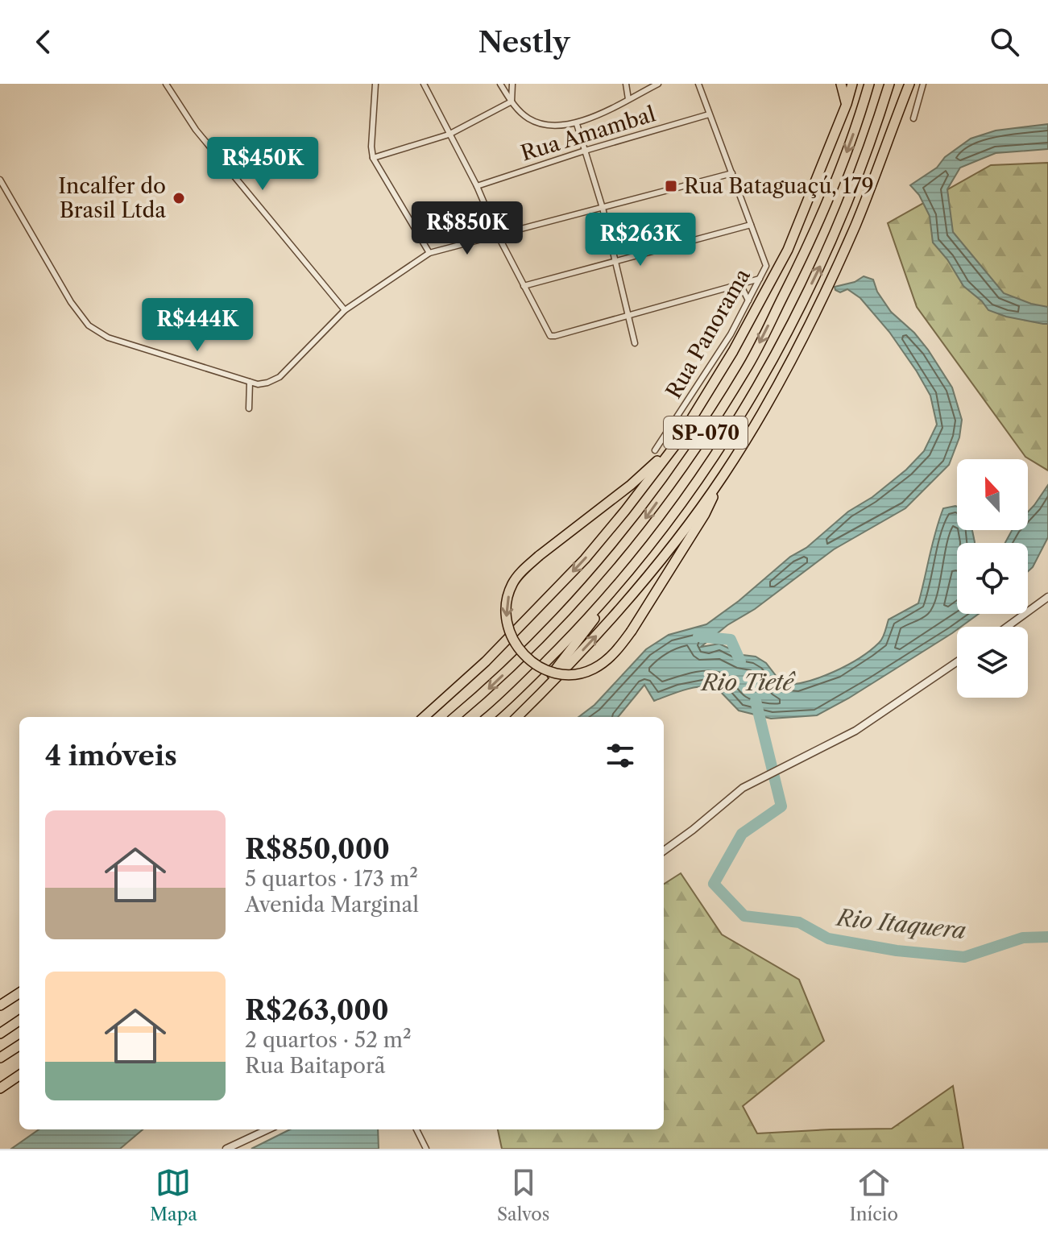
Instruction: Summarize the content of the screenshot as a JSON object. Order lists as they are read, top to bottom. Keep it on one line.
{"streets":{"highway":["SP-070"],"street":["Rua Amambal","Rua Panorama"]},"crossings":[["Rua Amambal","Rua Panorama"]],"water":["Rio Tietê","Rio Itaquera"],"places":{"transit":["Rua Bataguaçú, 179"],"other":["Incalfer do Brasil Ltda"]},"north":"top","page":{"header":"Nestly","price":["R$450K","R$850K","R$263K","R$444K"],"heading":"4 imóveis","list":[{"name":"R$850,000","note":"5 quartos · 173 m² · Avenida Marginal"},{"name":"R$263,000","note":"2 quartos · 52 m² · Rua Baitaporã"}],"tabs":["Mapa","Salvos","Início"]}}
